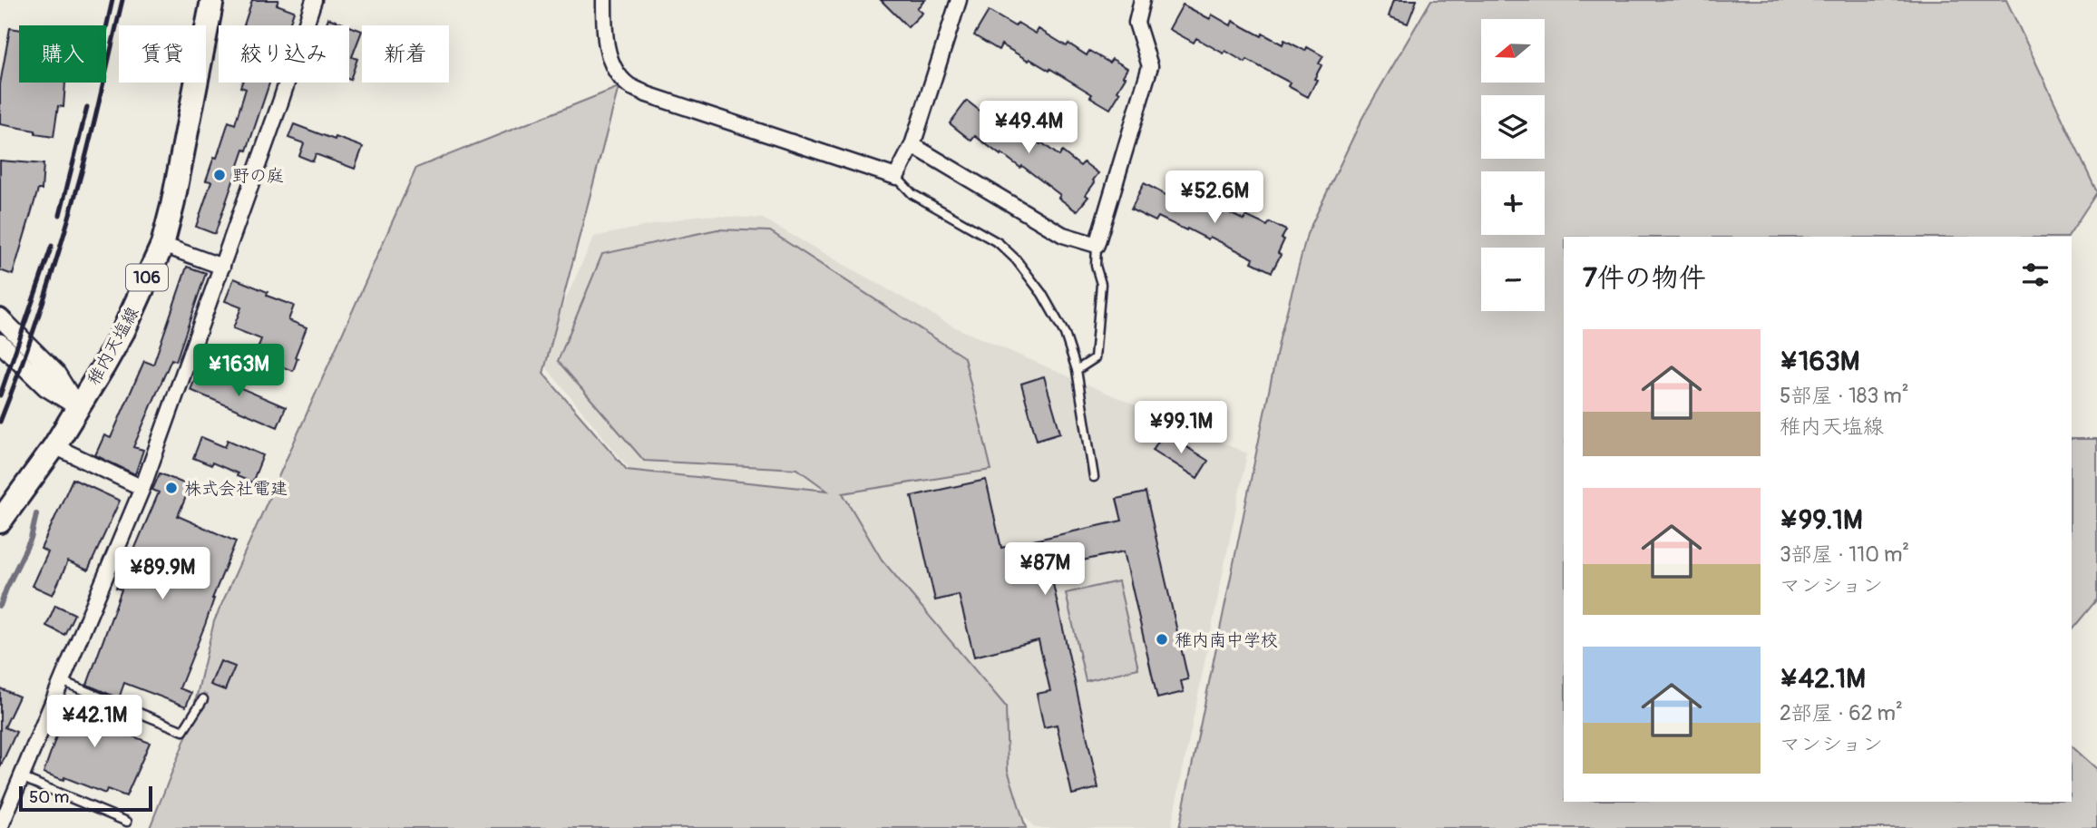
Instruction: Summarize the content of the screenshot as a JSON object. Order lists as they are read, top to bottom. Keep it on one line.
{"streets":{"main road":["106","稚内天塩線"]},"places":["野の庭","株式会社電建","稚内南中学校"],"scale_bar":"50 m","north":"left","page":{"map_buttons":["+","−"],"chip":["購入","賃貸","絞り込み","新着"],"price":["¥49.4M","¥52.6M","¥163M","¥99.1M","¥87M","¥89.9M","¥42.1M"],"heading":"7件の物件","list":[{"name":"¥163M","note":"5部屋 · 183 m² · 稚内天塩線"},{"name":"¥99.1M","note":"3部屋 · 110 m² · マンション"},{"name":"¥42.1M","note":"2部屋 · 62 m² · マンション"}],"scale":"50 m"}}
